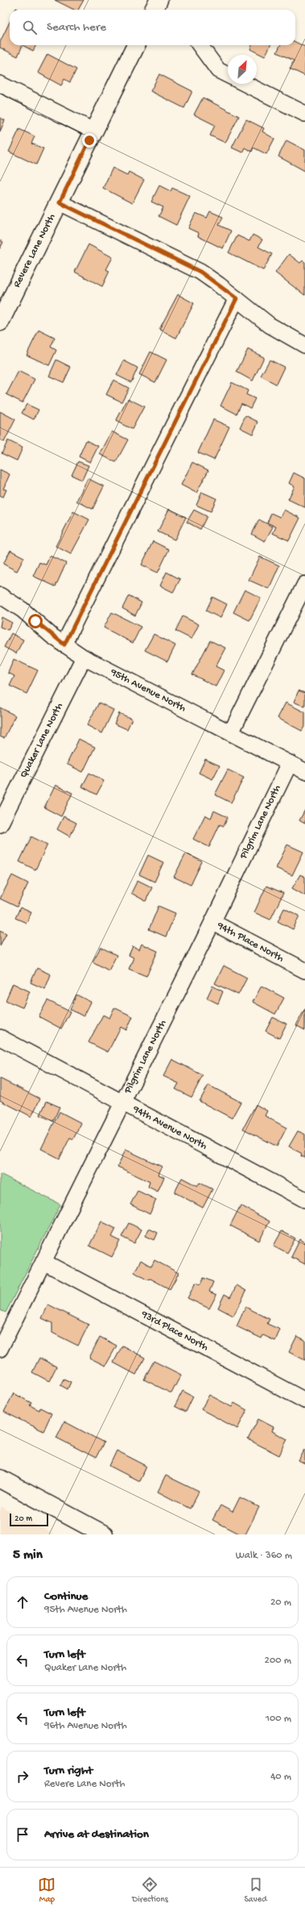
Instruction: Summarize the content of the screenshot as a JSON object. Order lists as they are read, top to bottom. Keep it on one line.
{"streets":{"street":["Revere Lane North","95th Avenue North","Quaker Lane North","Pilgrim Lane North","94th Place North","94th Avenue North","93rd Place North"]},"crossings":[["95th Avenue North","Quaker Lane North"],["95th Avenue North","Pilgrim Lane North"],["Pilgrim Lane North","94th Place North"],["Pilgrim Lane North","94th Avenue North"],["Pilgrim Lane North","93rd Place North"]],"scale_bar":"20 m","north":"top right","page":{"search":"Search here","scale":"20 m","heading":["5 min","Walk · 360 m"],"list":[["Continue","95th Avenue North","20 m"],["Turn left","Quaker Lane North","200 m"],["Turn left","96th Avenue North","100 m"],["Turn right","Revere Lane North","40 m"],"Arrive at destination"],"nav":["Map","Directions","Saved"]}}
